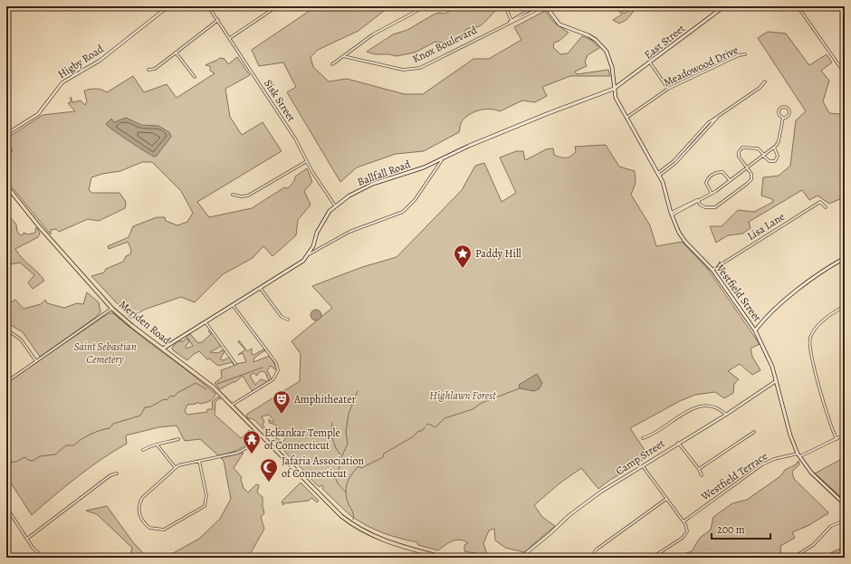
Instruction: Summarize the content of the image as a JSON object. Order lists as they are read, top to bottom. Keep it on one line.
{"streets":{"highway":["Meriden Road"],"main road":["East Street","Ballfall Road","Westfield Street"],"street":["Knox Boulevard","Higby Road","Meadowood Drive","Sisk Street","Lisa Lane","Camp Street","Westfield Terrace"]},"crossings":[["East Street","Ballfall Road"],["East Street","Westfield Street"],["Meadowood Drive","Westfield Street"],["Sisk Street","Ballfall Road"],["Ballfall Road","Westfield Street"],["Ballfall Road","Meriden Road"],["Lisa Lane","Westfield Street"],["Westfield Street","Camp Street"],["Westfield Street","Westfield Terrace"]],"parks":["Saint Sebastian Cemetery","Highlawn Forest"],"places":{"place":["Paddy Hill"],"theatre":["Amphitheater"],"temple":["Eckankar Temple of Connecticut"],"mosque":["Jafaria Association of Connecticut"]},"scale_bar":"200 m"}
